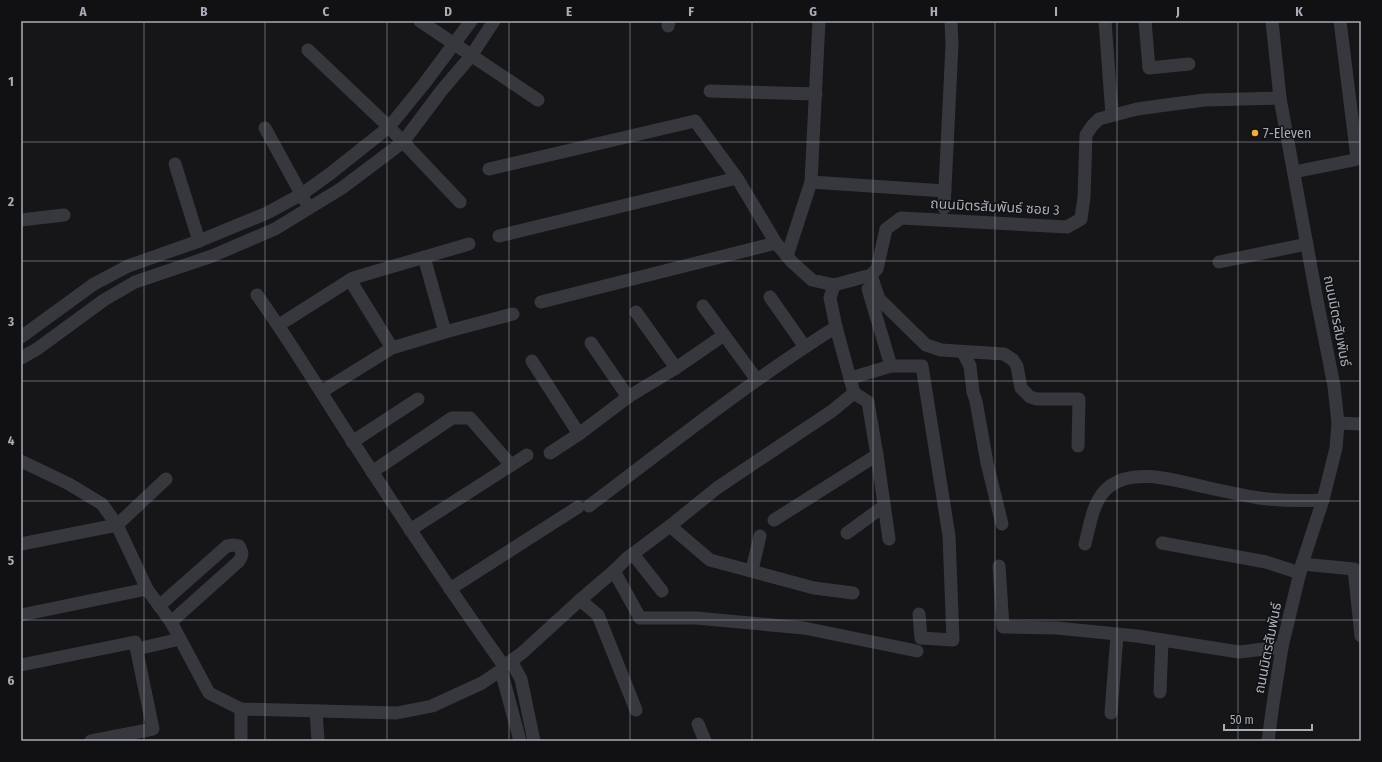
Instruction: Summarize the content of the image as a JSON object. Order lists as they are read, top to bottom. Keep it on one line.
{"streets":{"street":["ถนนมิตรสัมพันธ์ ซอย 3","ถนนมิตรสัมพันธ์"]},"crossings":[["ถนนมิตรสัมพันธ์ ซอย 3","ถนนมิตรสัมพันธ์"]],"places":["7-Eleven"],"scale_bar":"50 m","grid":{"columns":["A","B","C","D","E","F","G","H","I","J","K"],"rows":["1","2","3","4","5","6"]}}
